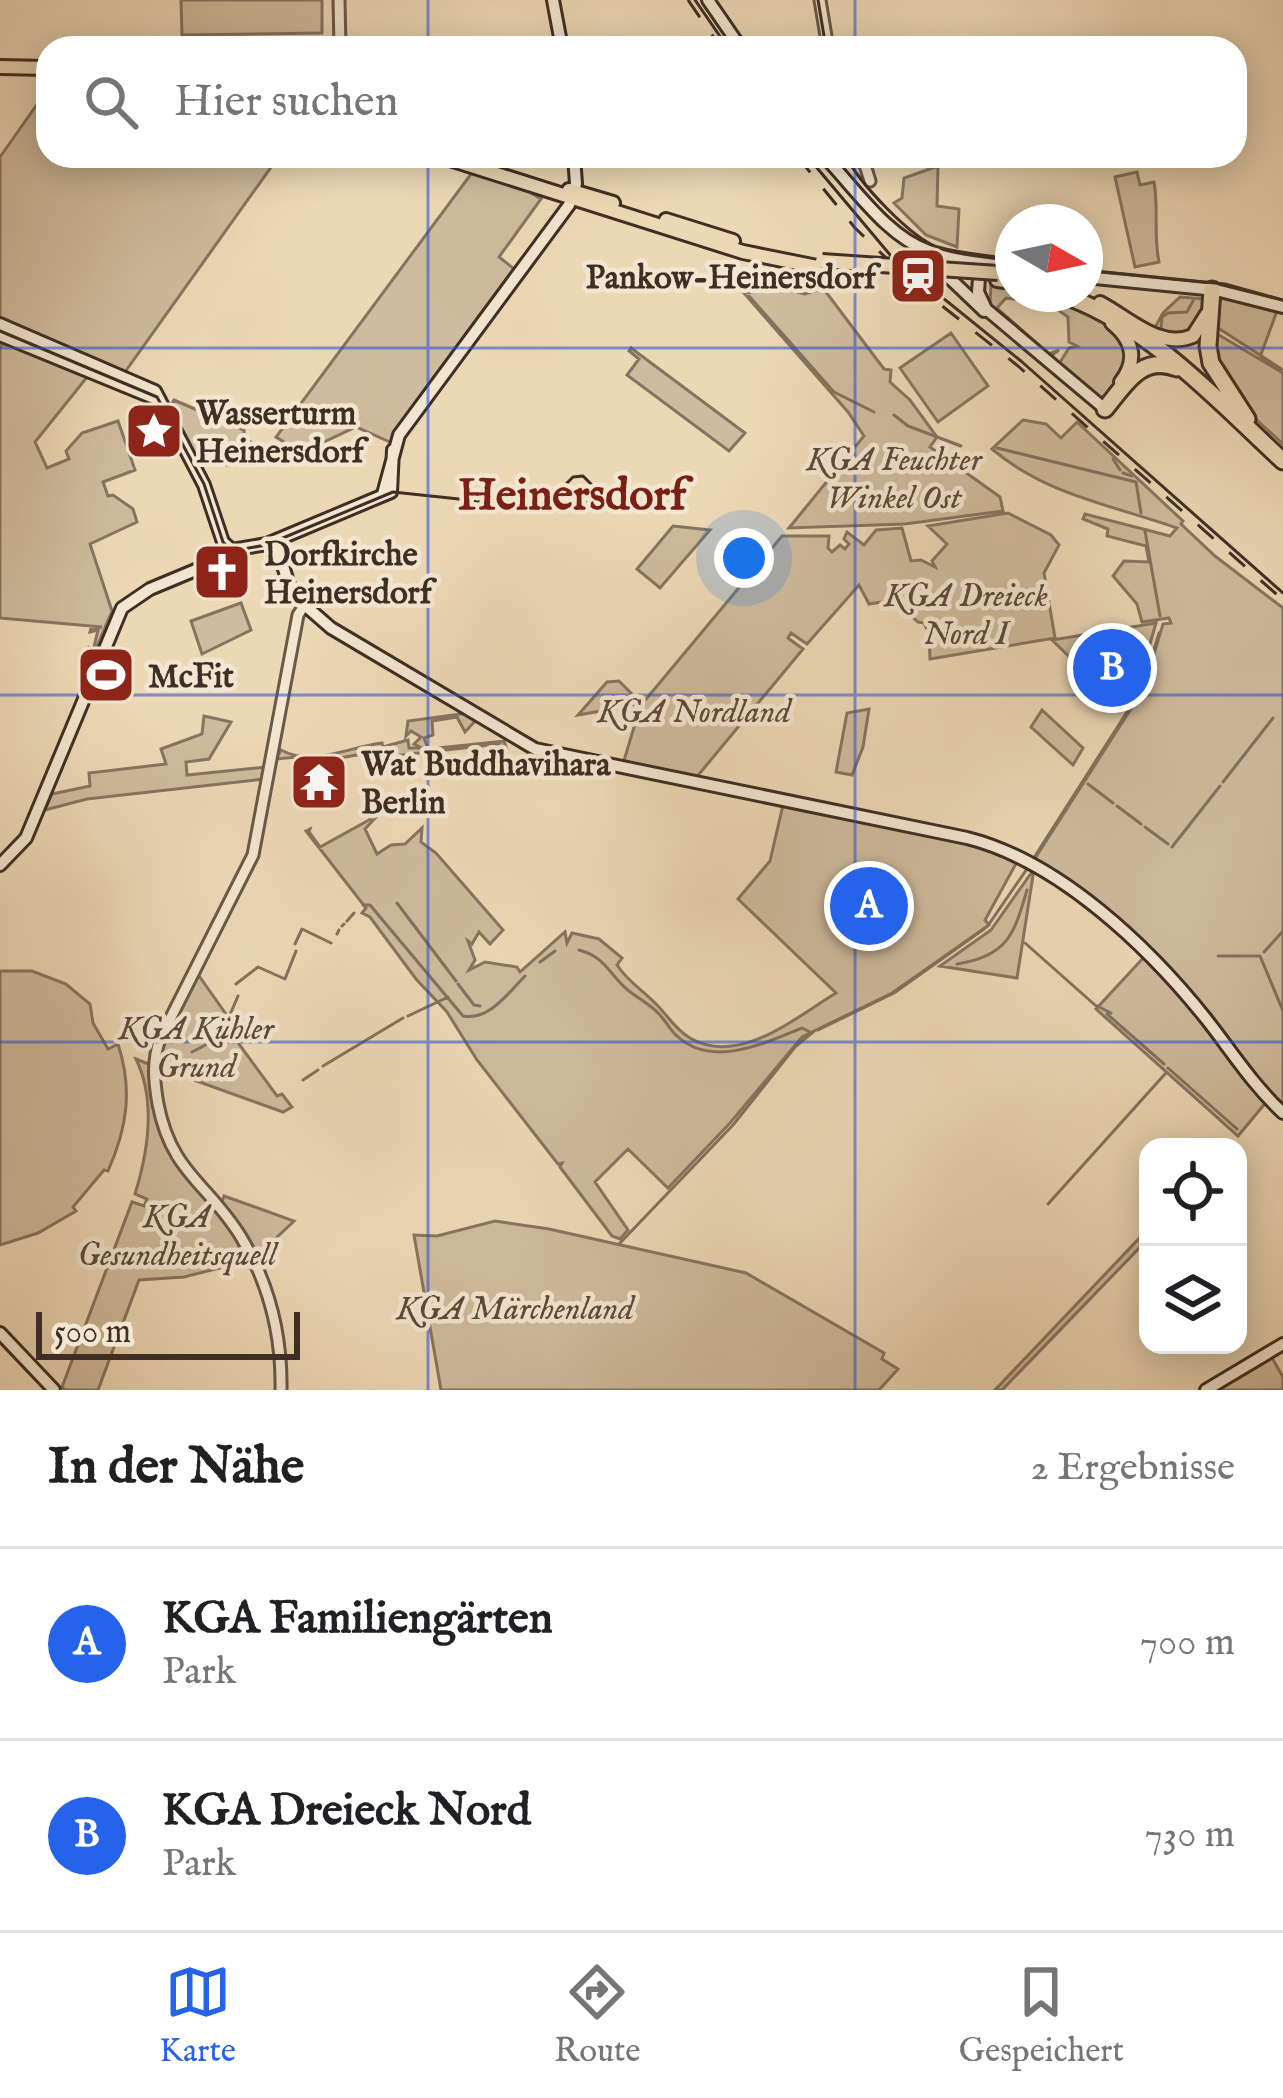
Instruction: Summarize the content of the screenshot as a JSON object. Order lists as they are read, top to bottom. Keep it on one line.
{"districts":["Heinersdorf"],"parks":["KGA Feuchter Winkel Ost","KGA Dreieck Nord I","KGA Nordland","KGA Kühler Grund","KGA Gesundheitsquell","KGA Märchenland"],"places":{"station":["Pankow-Heinersdorf"],"place":["Wasserturm Heinersdorf"],"church":["Dorfkirche Heinersdorf"],"sports":["McFit"],"temple":["Wat Buddhavihara Berlin"]},"scale_bar":"500 m","north":"right","page":{"search":"Hier suchen","pins":["B","A"],"scale":"500 m","heading":["In der Nähe","2 Ergebnisse"],"list":[{"mark":"A","name":"KGA Familiengärten","note":"Park","value":"700 m"},{"mark":"B","name":"KGA Dreieck Nord","note":"Park","value":"730 m"}],"nav":["Karte","Route","Gespeichert"]}}
